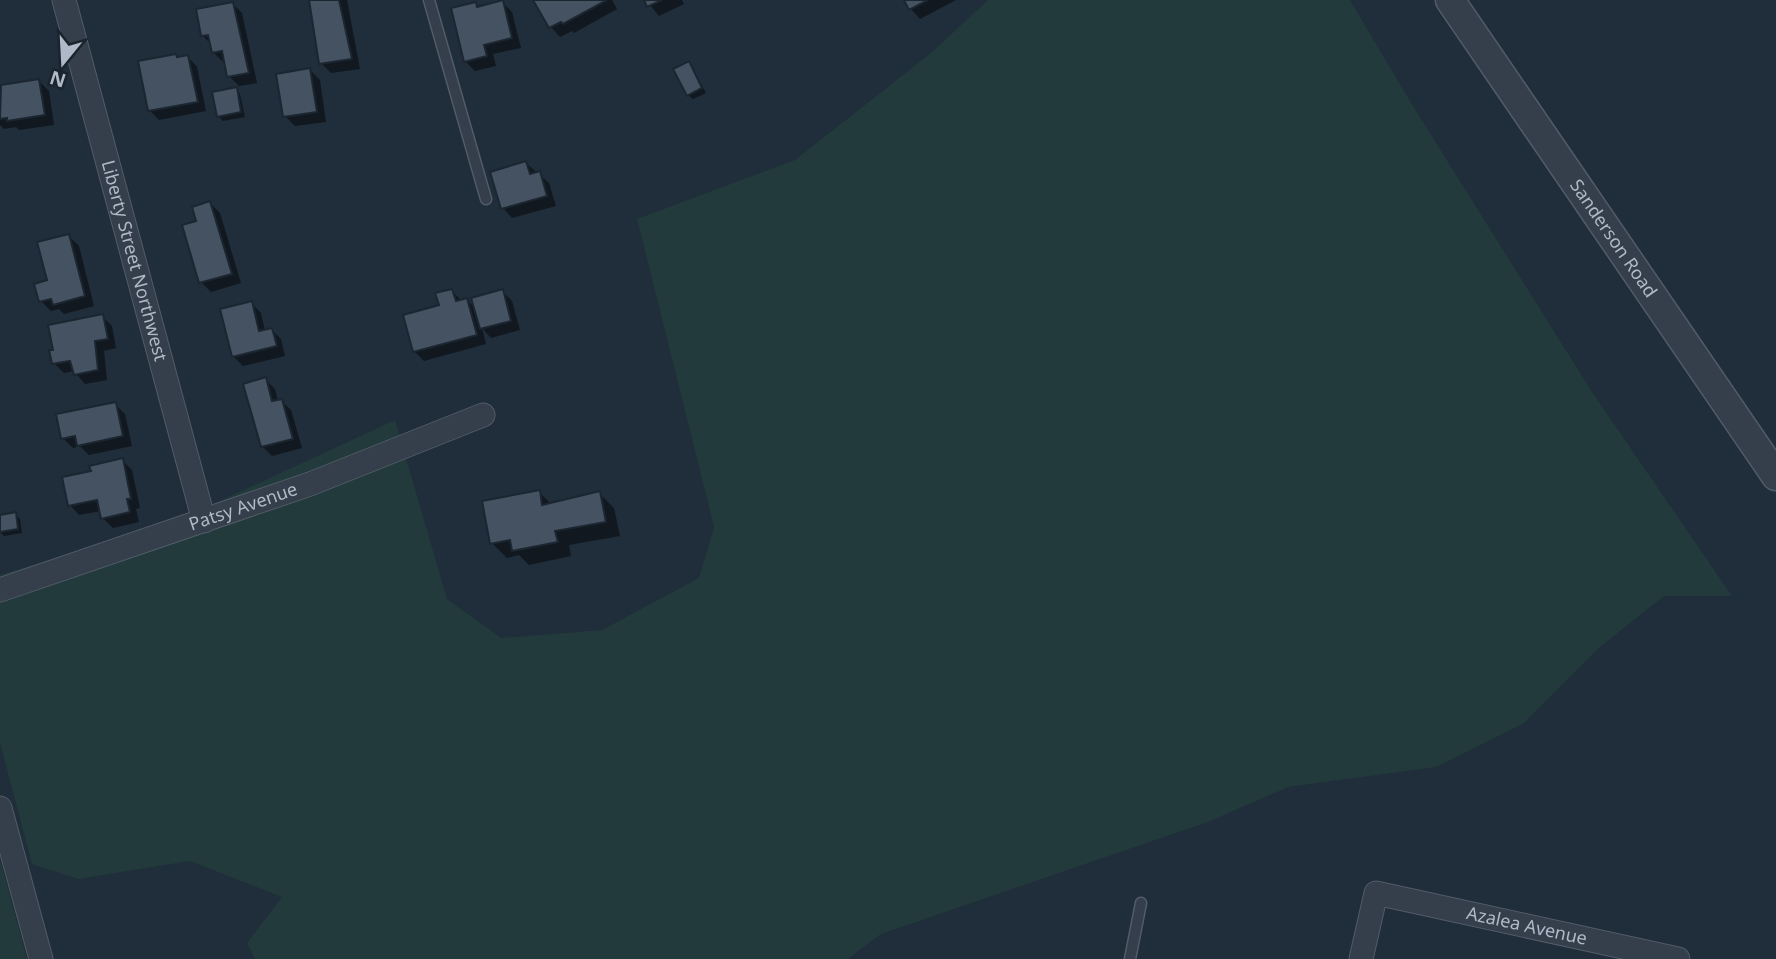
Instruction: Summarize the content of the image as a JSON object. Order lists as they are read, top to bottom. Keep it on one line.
{"streets":{"street":["Sanderson Road","Liberty Street Northwest","Patsy Avenue","Azalea Avenue"]},"crossings":[["Liberty Street Northwest","Patsy Avenue"]],"north":"bottom"}
